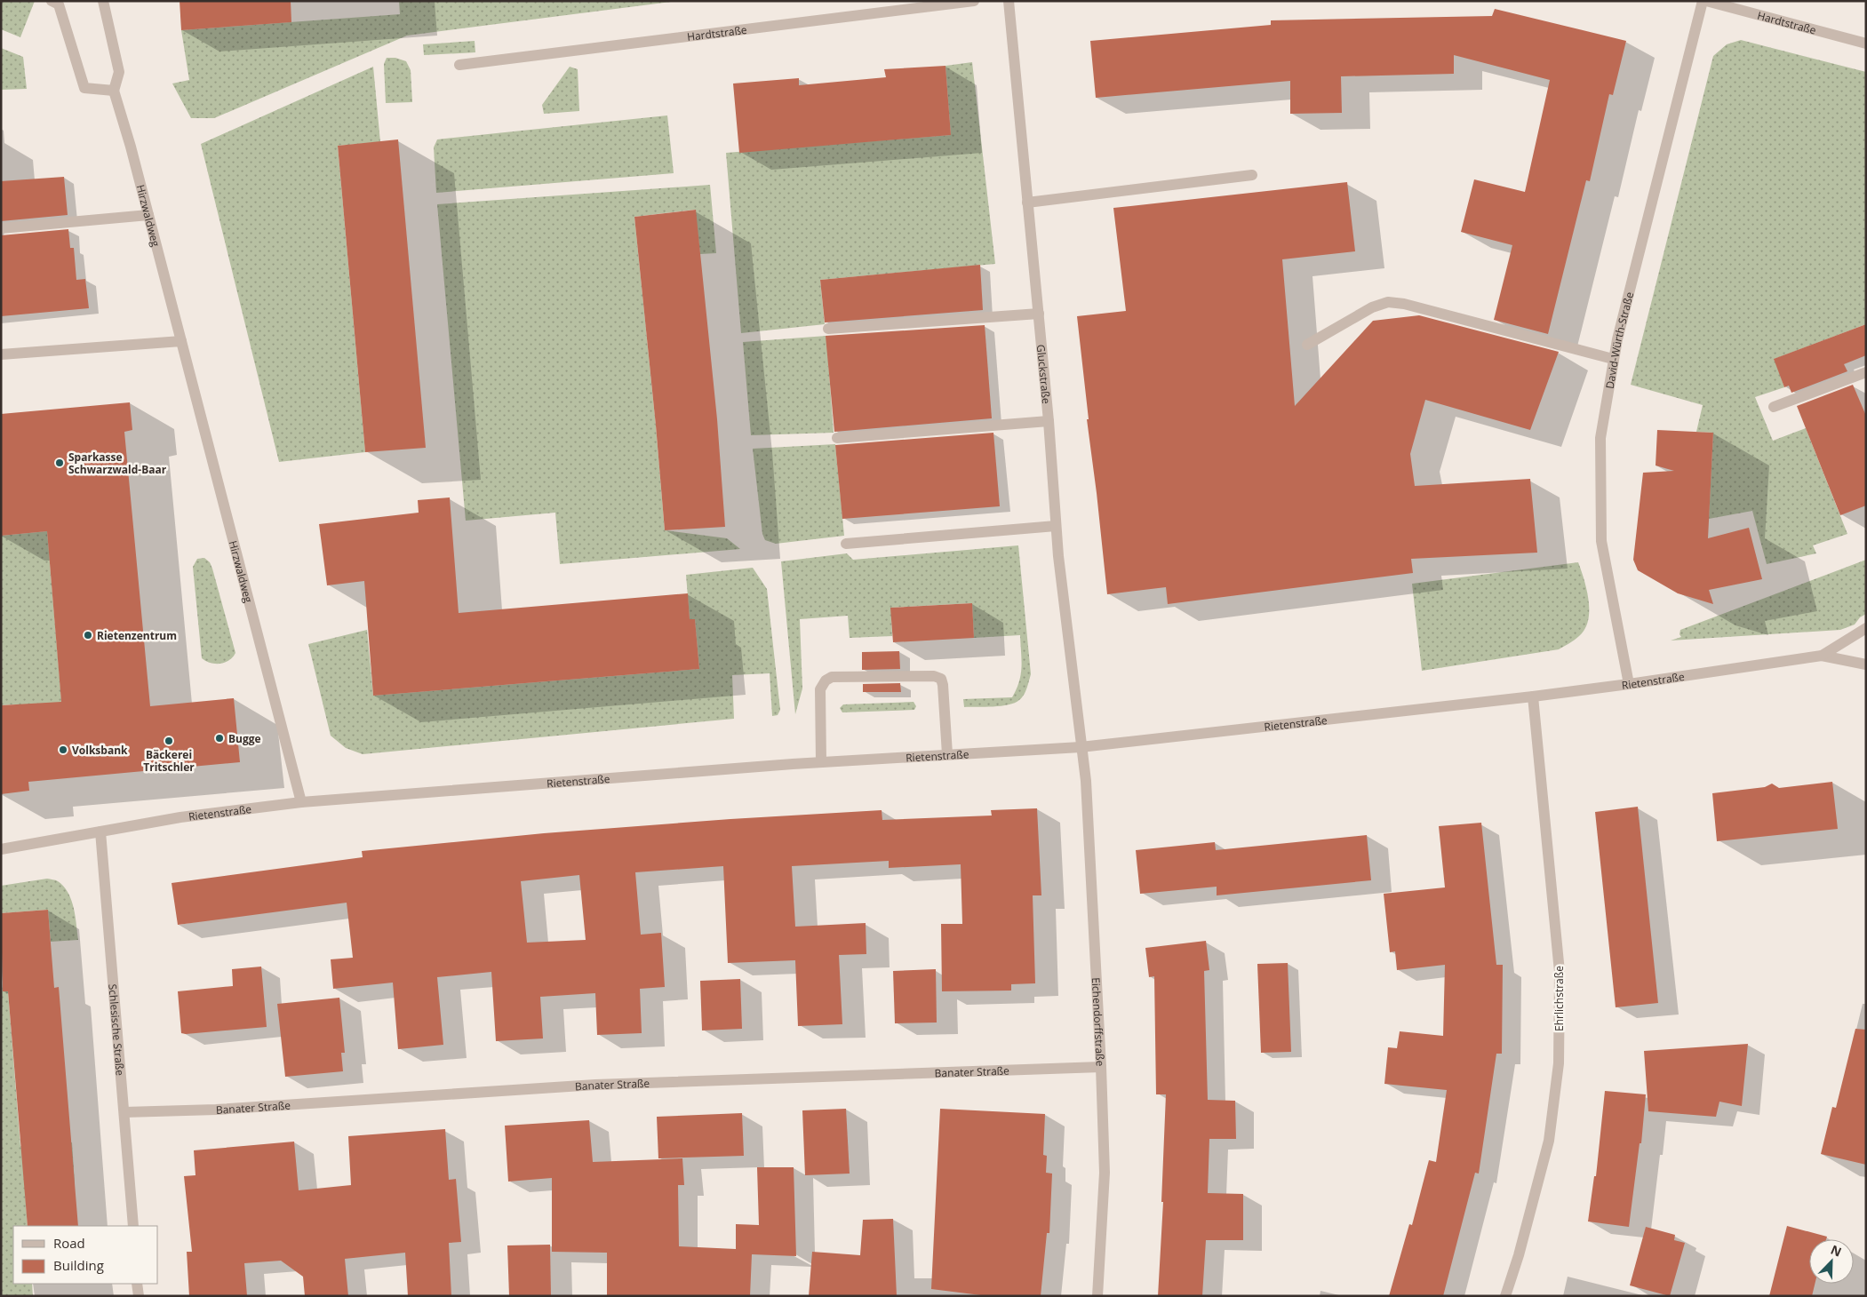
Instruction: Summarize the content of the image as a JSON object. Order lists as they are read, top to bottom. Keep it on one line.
{"streets":{"street":["Hardtstraße","Hirzwaldweg","David-Würth-Straße","Gluckstraße","Rietenstraße","Ehrlichstraße","Eichendorffstraße","Schlesische Straße","Banater Straße"]},"crossings":[["Hirzwaldweg","Rietenstraße"],["David-Würth-Straße","Rietenstraße"],["Gluckstraße","Rietenstraße"],["Gluckstraße","Eichendorffstraße"],["Rietenstraße","Ehrlichstraße"],["Rietenstraße","Eichendorffstraße"],["Rietenstraße","Schlesische Straße"],["Eichendorffstraße","Banater Straße"],["Schlesische Straße","Banater Straße"]],"places":["Sparkasse Schwarzwald-Baar","Rietenzentrum","Bugge","Bäckerei Tritschler","Volksbank"],"legend":["Road","Building"],"north":"top right"}
